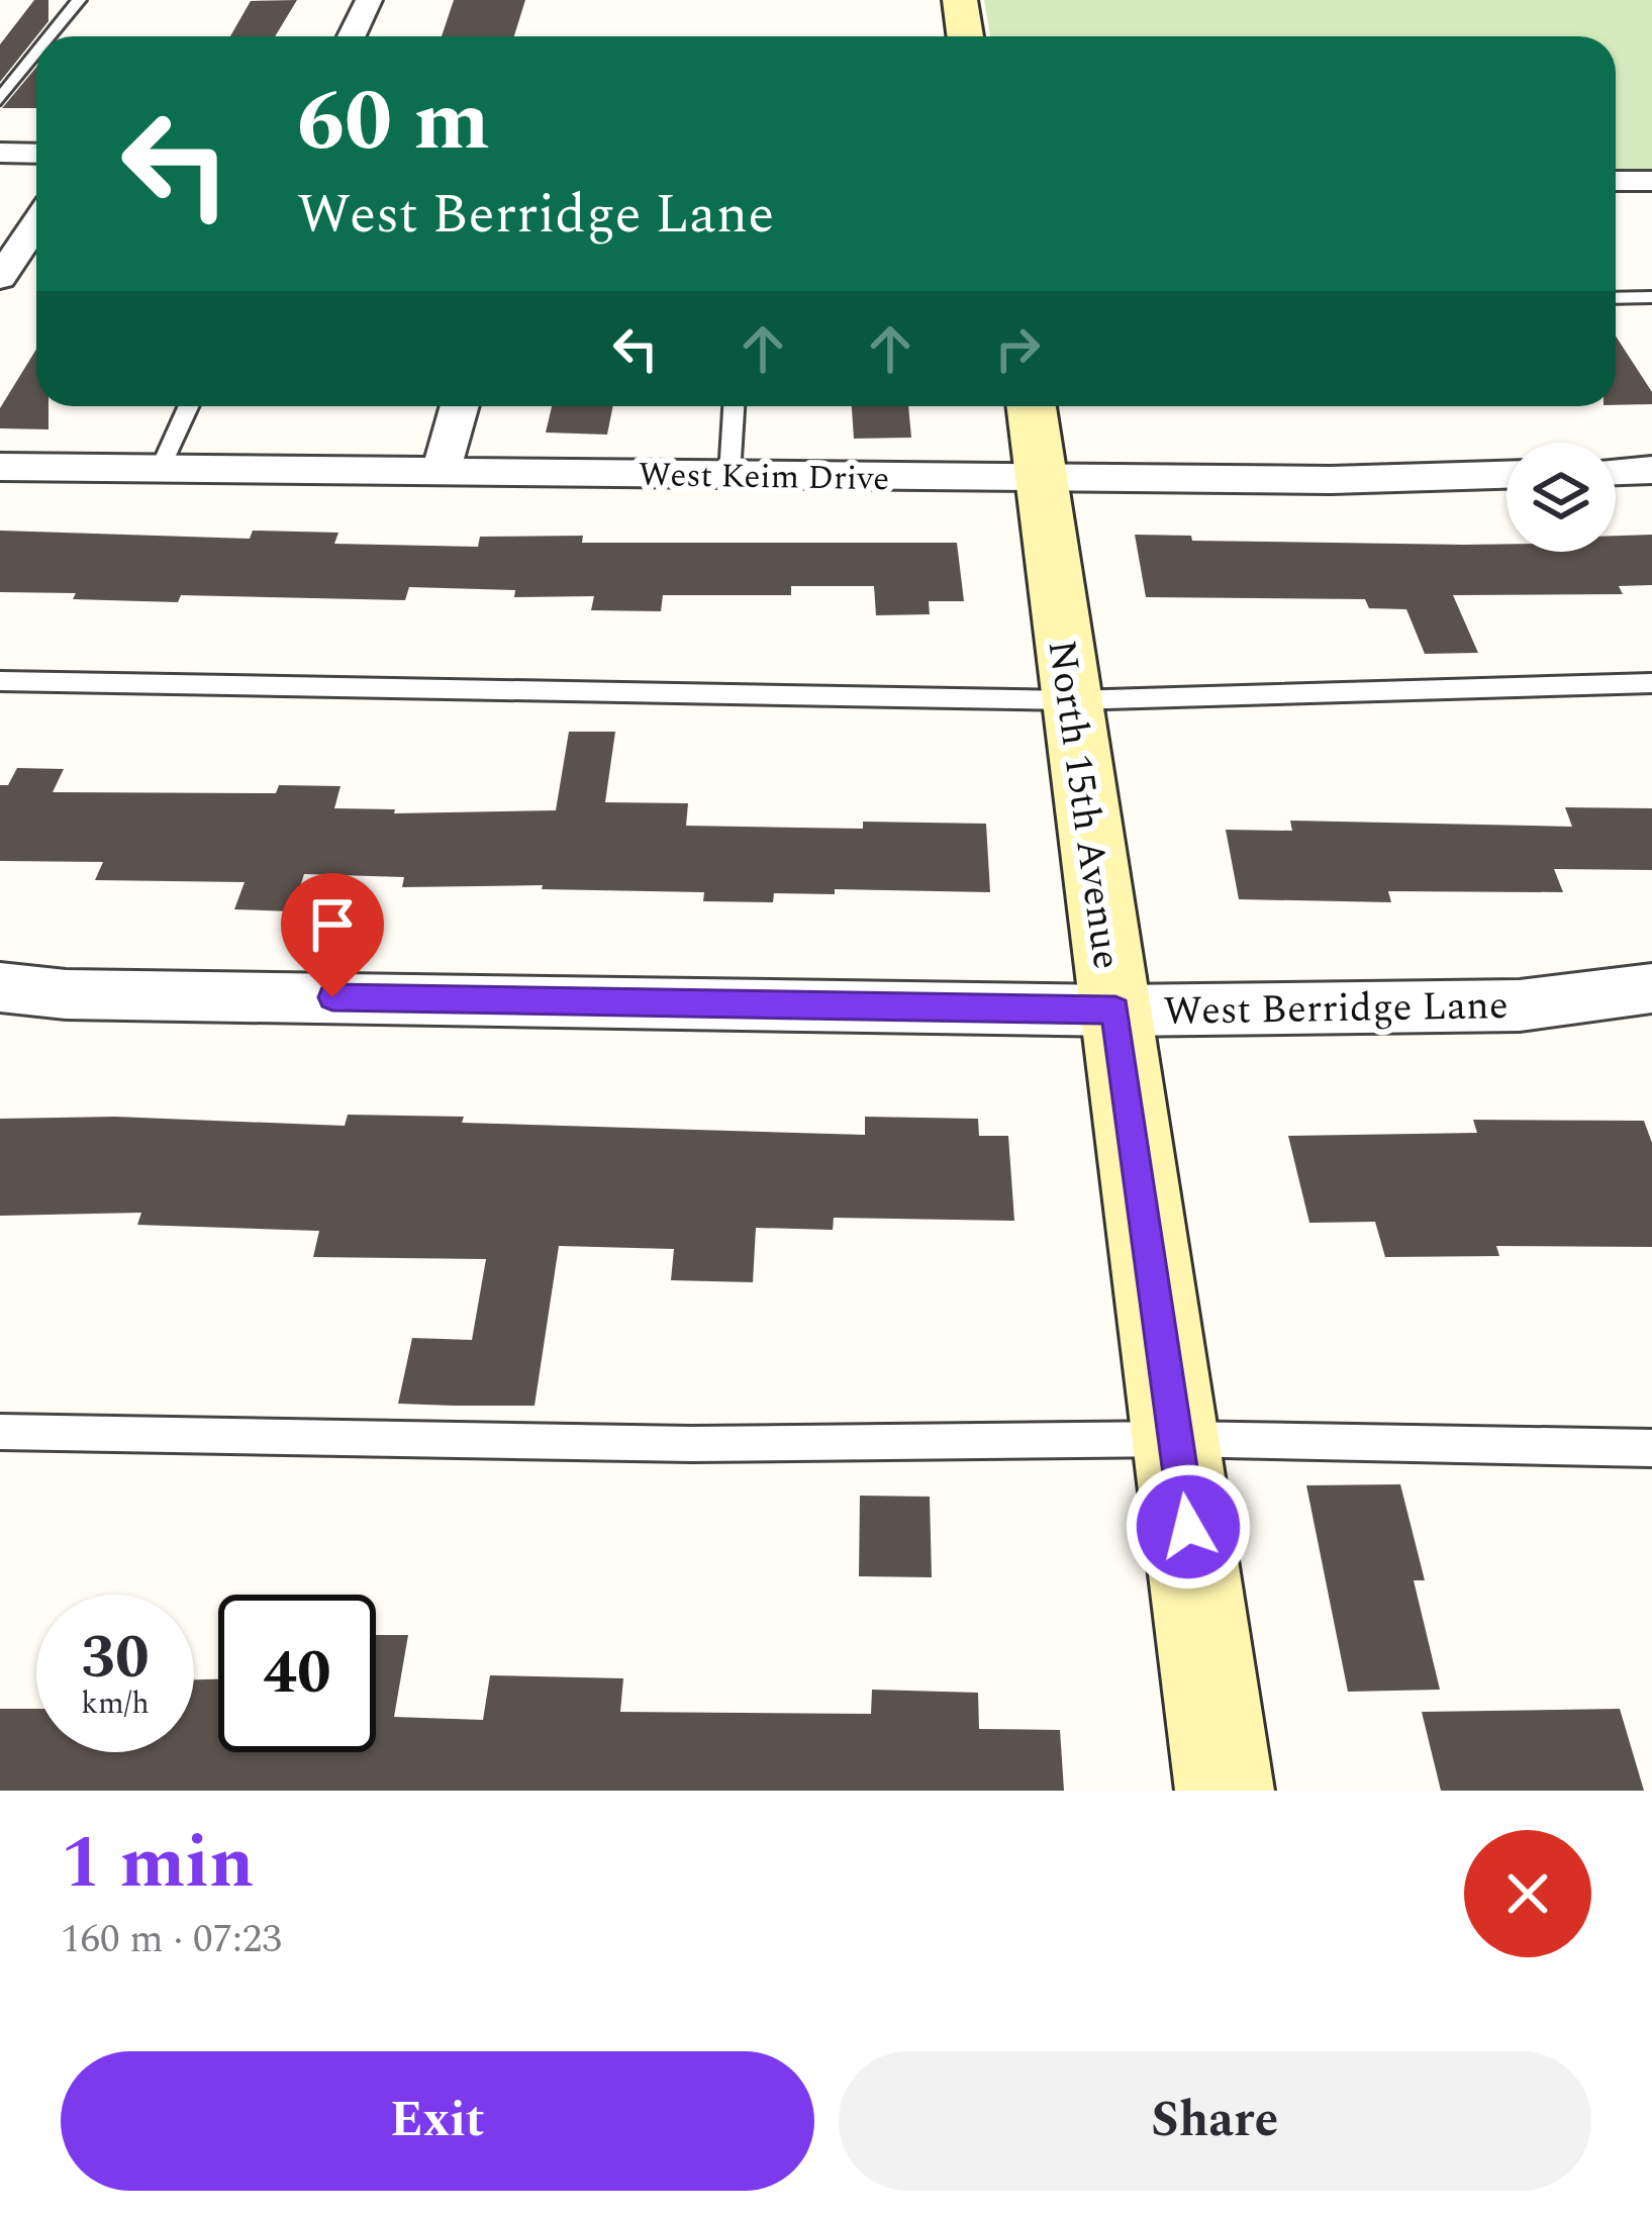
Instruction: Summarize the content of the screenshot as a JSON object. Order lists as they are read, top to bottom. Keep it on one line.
{"streets":{"street":["West Keim Drive","North 15th Avenue","West Berridge Lane"]},"crossings":[["West Keim Drive","North 15th Avenue"],["North 15th Avenue","West Berridge Lane"]],"page":{"turn":["60 m","West Berridge Lane"],"speed":"30 km/h","limit":"40","heading":["1 min","160 m · 07:23"],"buttons":["Exit","Share"]}}
